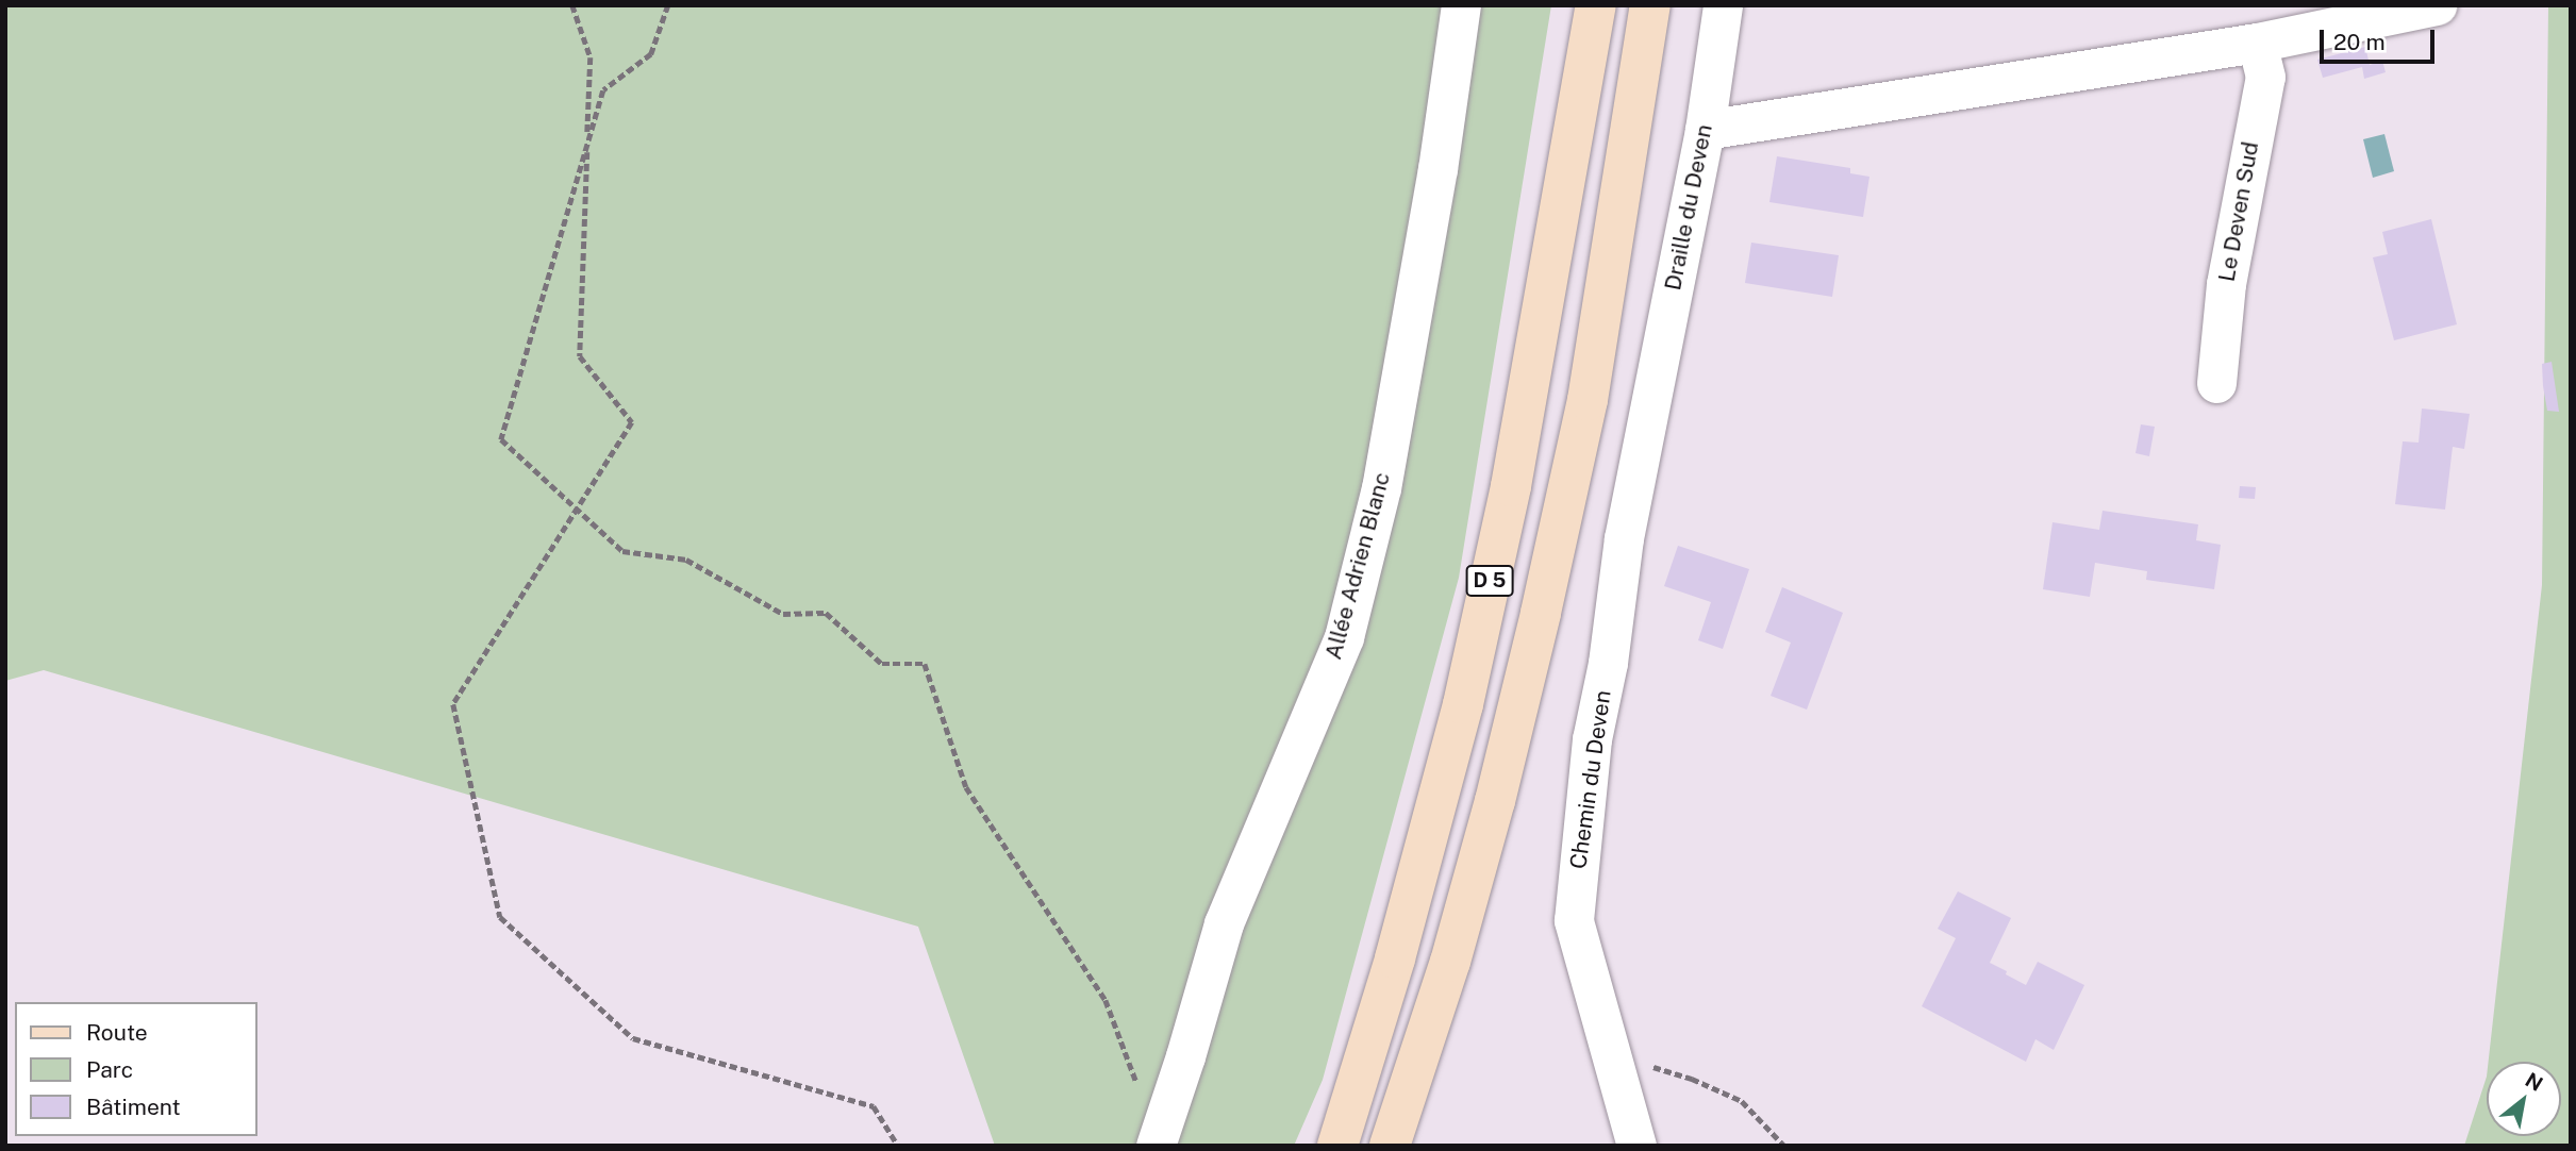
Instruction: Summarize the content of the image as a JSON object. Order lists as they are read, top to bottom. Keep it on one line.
{"streets":{"main road":["D 5"],"street":["Draille du Deven","Le Deven Sud","Allée Adrien Blanc","Chemin du Deven"]},"crossings":[["Draille du Deven","Chemin du Deven"]],"legend":["Route","Parc","Bâtiment"],"scale_bar":"20 m","north":"top right"}
